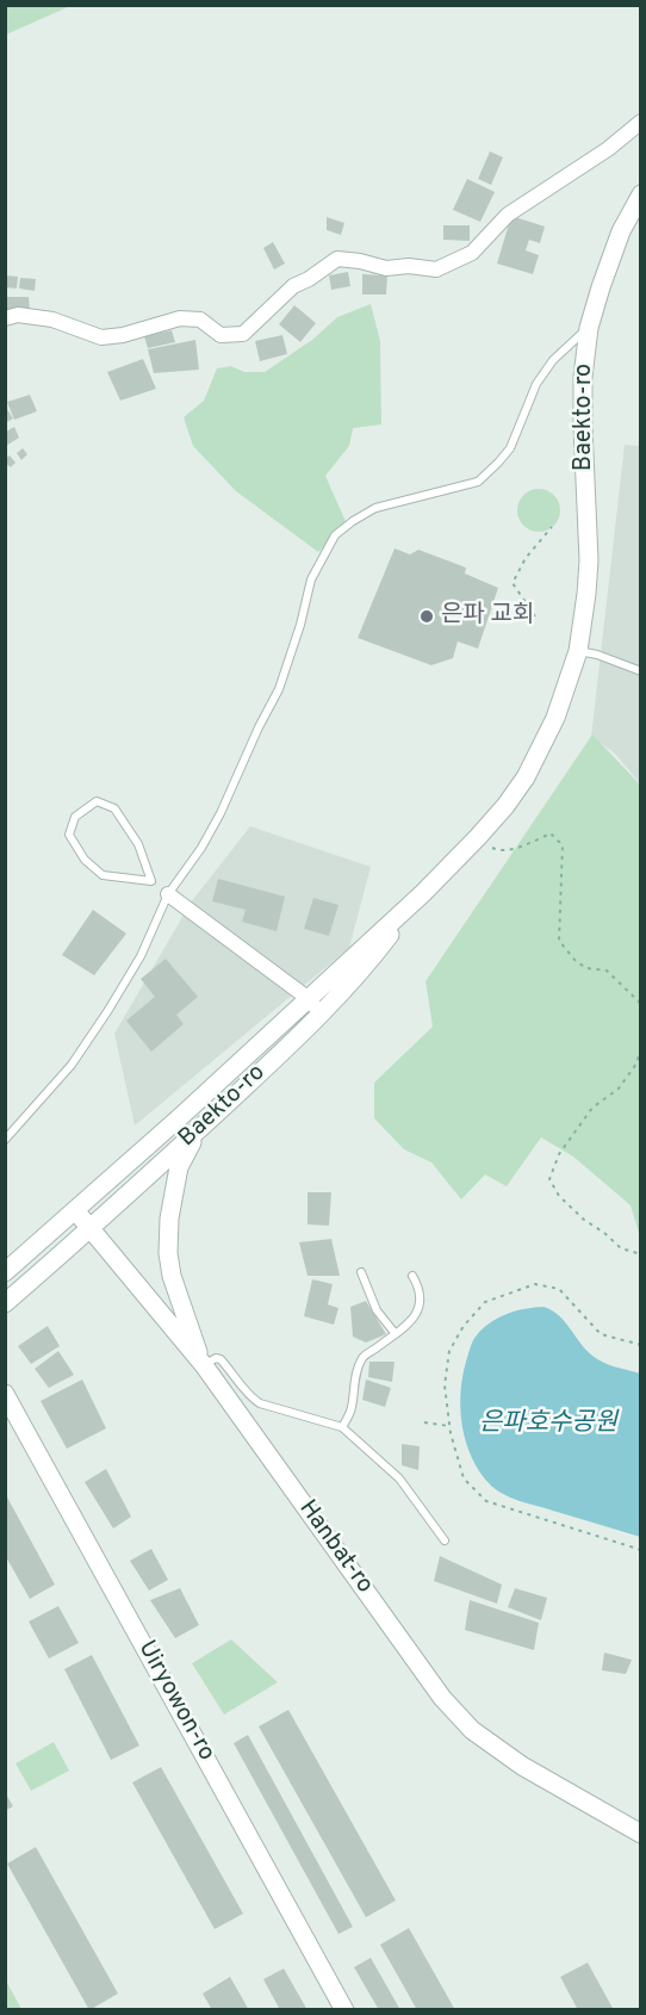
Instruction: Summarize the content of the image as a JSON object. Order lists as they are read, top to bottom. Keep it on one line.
{"streets":{"street":["Baekto-ro","Hanbat-ro","Uiryowon-ro"]},"crossings":[["Baekto-ro","Hanbat-ro"]],"water":["은파호수공원"],"places":["은파 교회"]}
